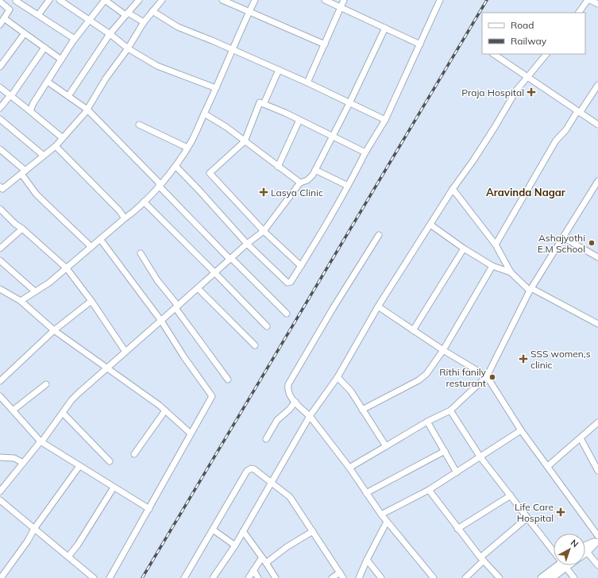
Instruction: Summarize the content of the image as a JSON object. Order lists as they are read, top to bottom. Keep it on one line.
{"districts":["Aravinda Nagar"],"places":{"health":["Praja Hospital","Lasya Clinic","SSS women,s clinic","Life Care Hospital"],"other":["Ashajyothi E.M School","Rithi fanily resturant"]},"legend":["Road","Railway"],"north":"top right"}
